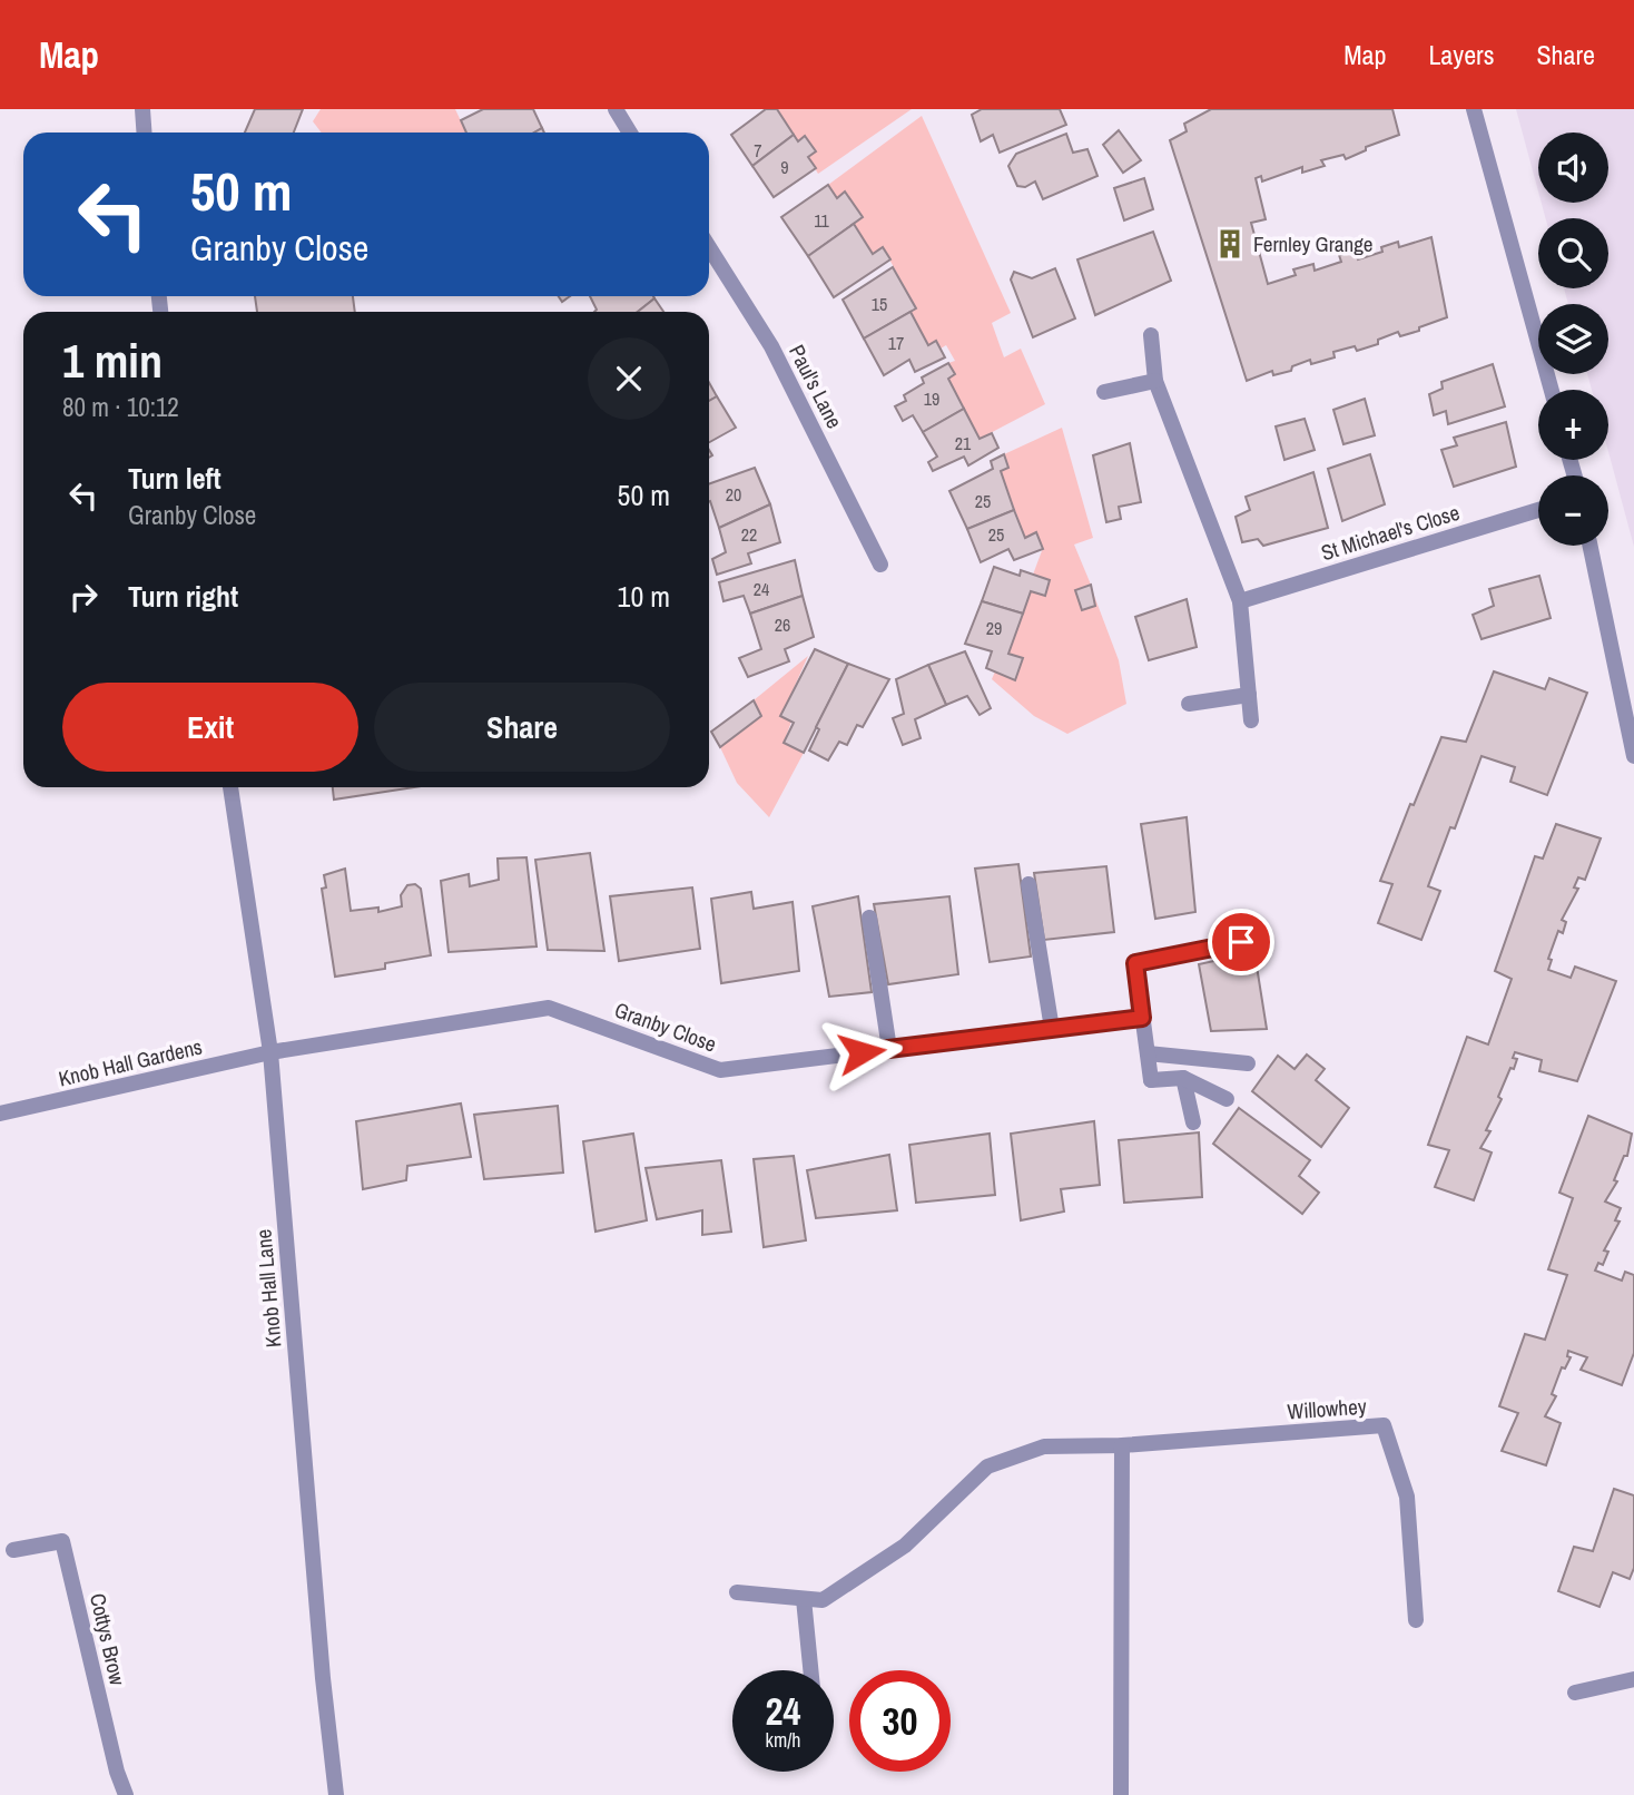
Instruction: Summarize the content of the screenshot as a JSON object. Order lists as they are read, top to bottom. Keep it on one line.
{"streets":{"street":["Paul's Lane","St Michael's Close","Granby Close","Knob Hall Gardens","Knob Hall Lane","Willowhey","Cottys Brow"]},"crossings":[["Granby Close","Knob Hall Gardens"],["Granby Close","Knob Hall Lane"],["Knob Hall Gardens","Knob Hall Lane"]],"places":{"building":["Fernley Grange"]},"house_numbers":["7","9","11","15","17","19","21","20","25","22","25","24","26","29"],"page":{"header":"Map","nav":["Map","Layers","Share"],"map_buttons":["+","−"],"turn":["50 m","Granby Close"],"heading":["1 min","80 m · 10:12"],"list":[{"name":"Turn left","note":"Granby Close","value":"50 m"},{"name":"Turn right","value":"10 m"}],"buttons":["Exit","Share"],"speed":"24 km/h","limit":"30"}}
